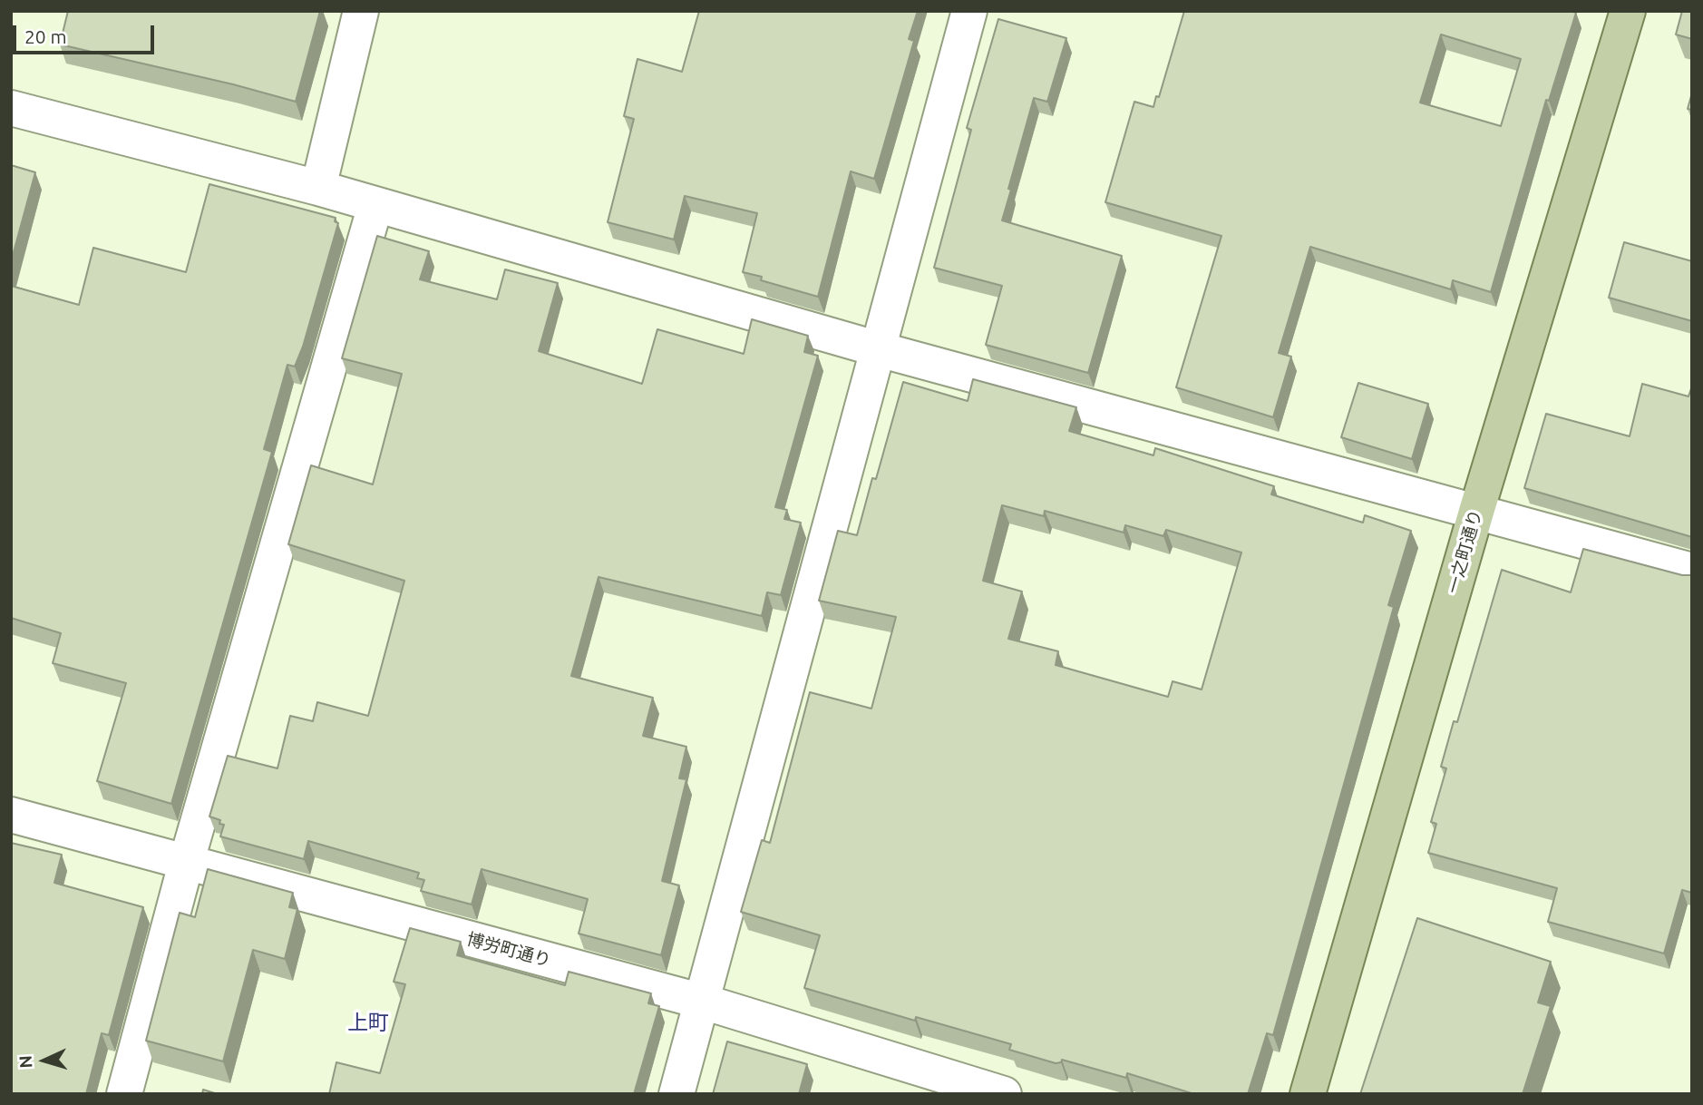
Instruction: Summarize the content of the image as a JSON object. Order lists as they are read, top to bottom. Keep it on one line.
{"streets":{"main road":["一之町通り"],"street":["博労町通り"]},"districts":["上町"],"scale_bar":"20 m","north":"left"}
